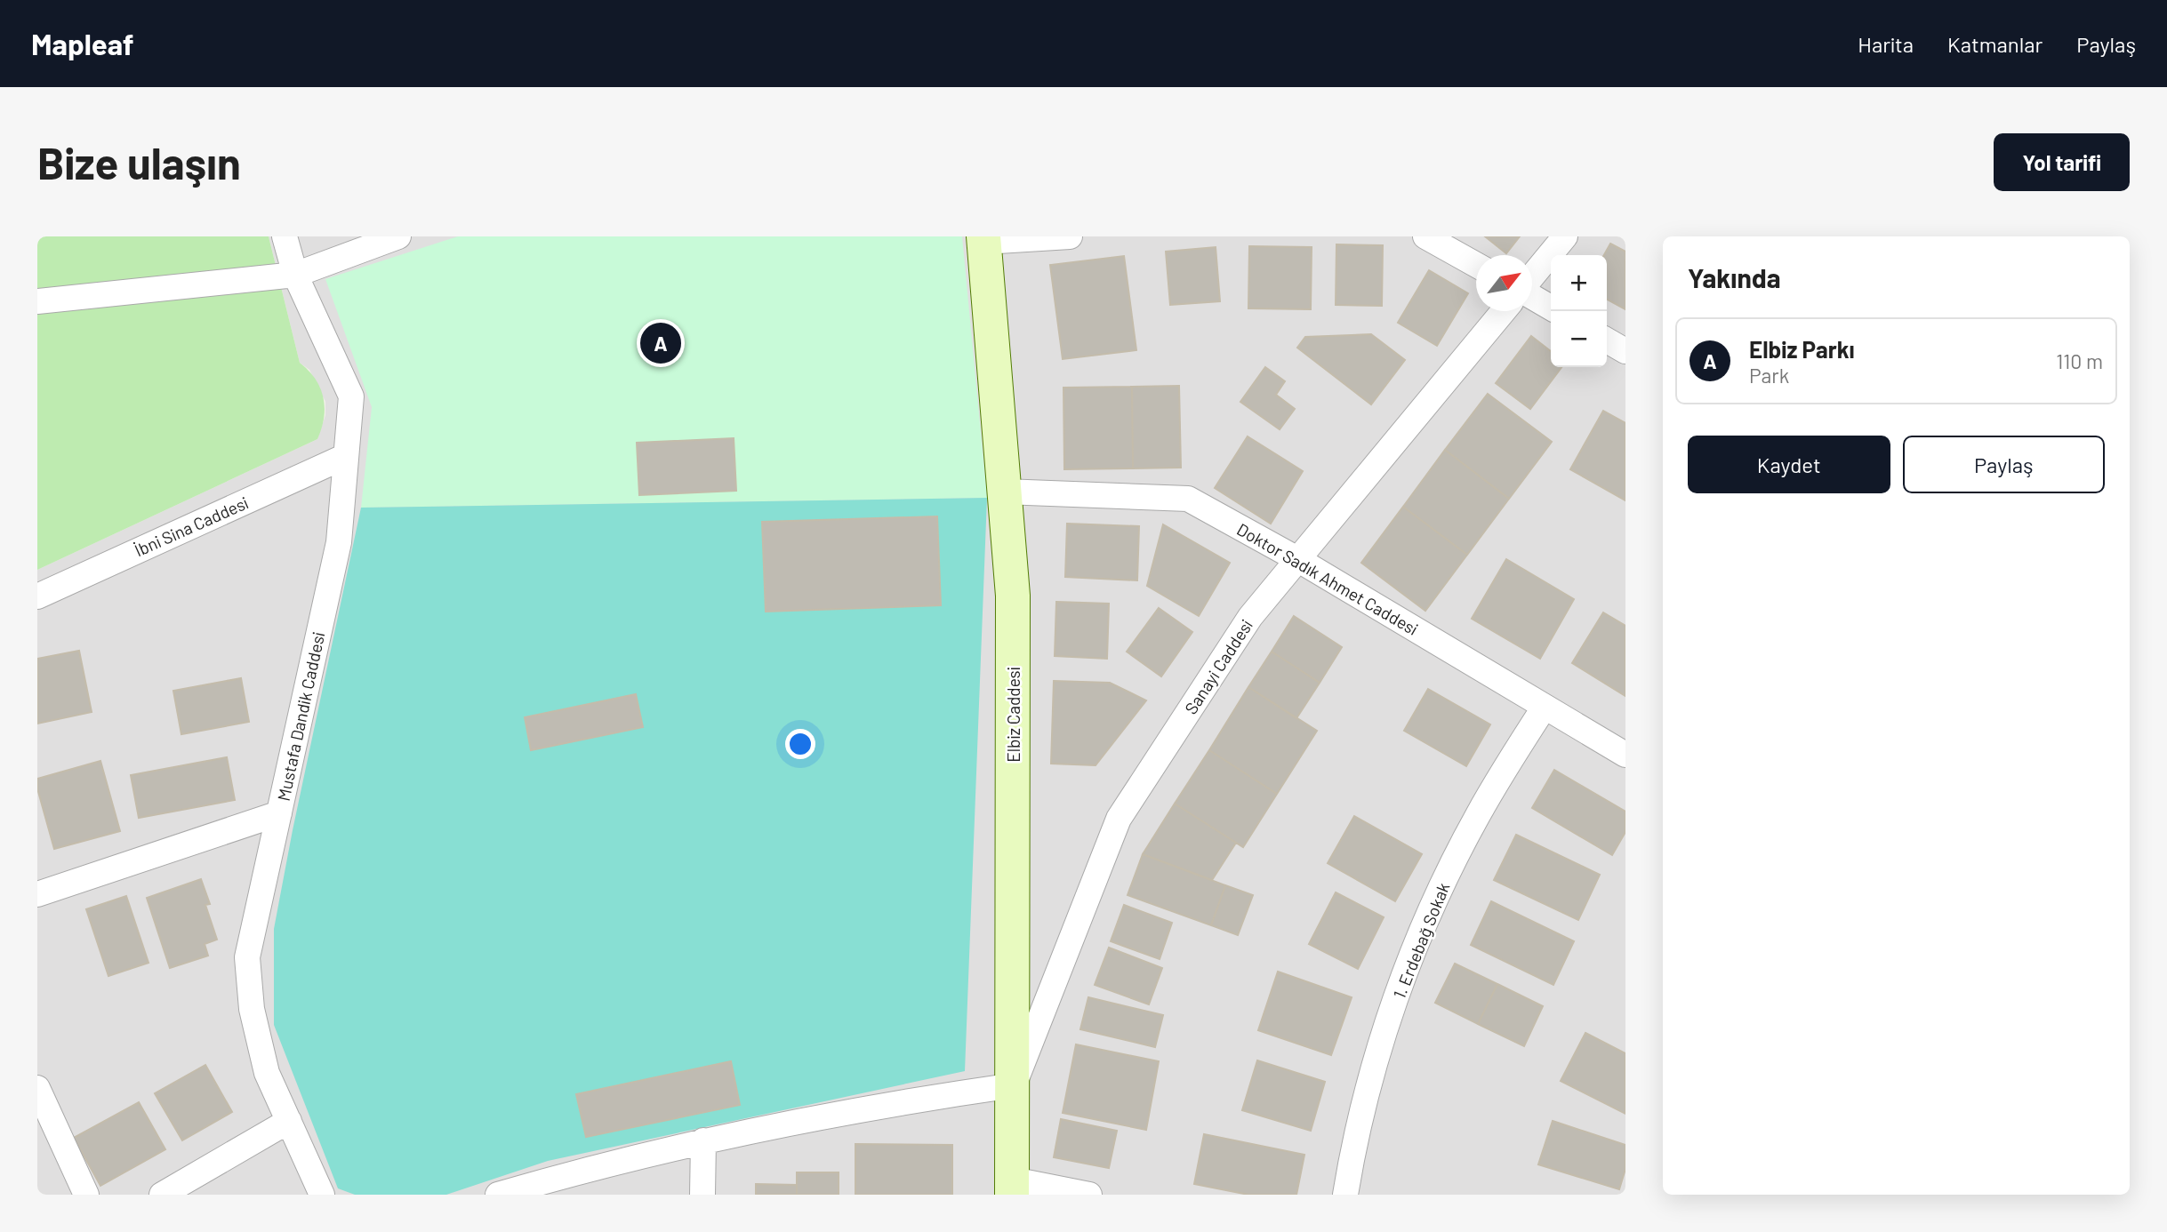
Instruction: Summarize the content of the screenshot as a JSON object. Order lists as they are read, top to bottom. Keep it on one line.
{"streets":{"street":["İbni Sina Caddesi","Doktor Sadık Ahmet Caddesi","Sanayi Caddesi","Elbiz Caddesi","Mustafa Dandik Caddesi","1. Erdebağ Sokak"]},"crossings":[["İbni Sina Caddesi","Mustafa Dandik Caddesi"],["Doktor Sadık Ahmet Caddesi","Sanayi Caddesi"],["Doktor Sadık Ahmet Caddesi","Elbiz Caddesi"],["Doktor Sadık Ahmet Caddesi","1. Erdebağ Sokak"],["Sanayi Caddesi","Elbiz Caddesi"]],"north":"top right","page":{"header":"Mapleaf","nav":["Harita","Katmanlar","Paylaş"],"buttons":["Yol tarifi",["Kaydet","Paylaş"]],"title":"Bize ulaşın","heading":"Yakında","map_buttons":["+","−"],"list":[{"mark":"A","name":"Elbiz Parkı","note":"Park","value":"110 m"}],"pins":"A"}}
